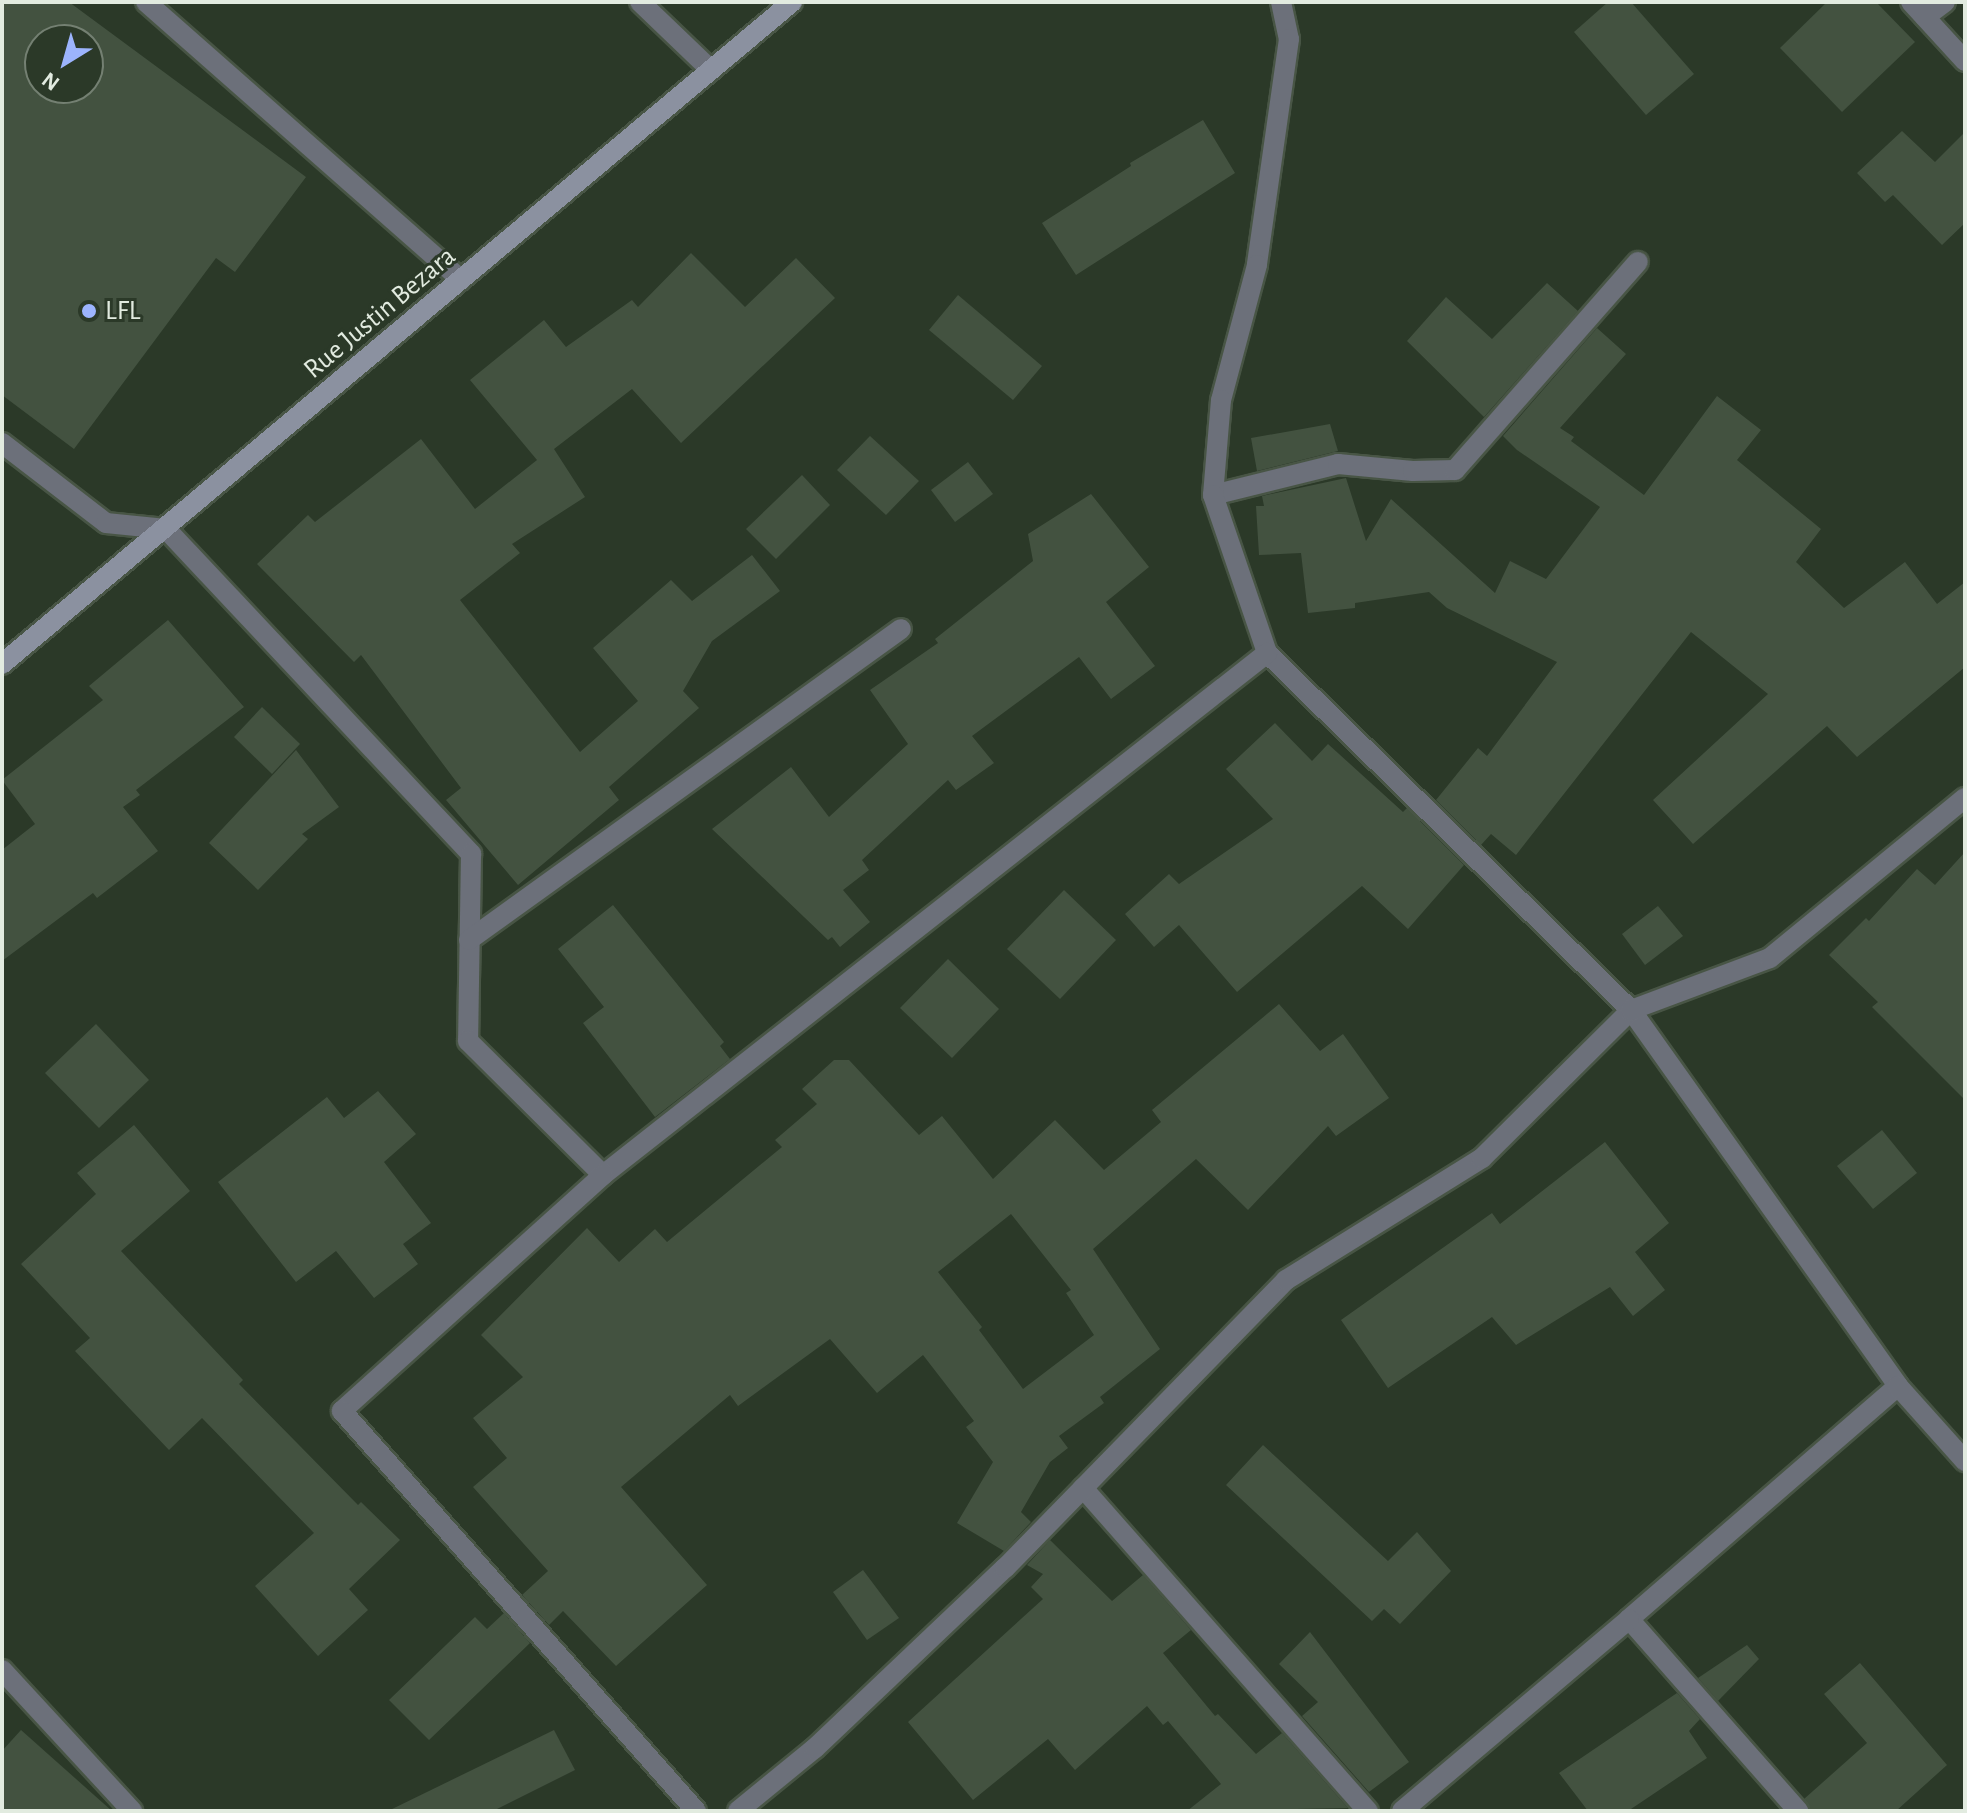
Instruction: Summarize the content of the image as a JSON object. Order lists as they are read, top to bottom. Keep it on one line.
{"streets":{"street":["Rue Justin Bezara"]},"places":["LFL"],"north":"bottom left"}
